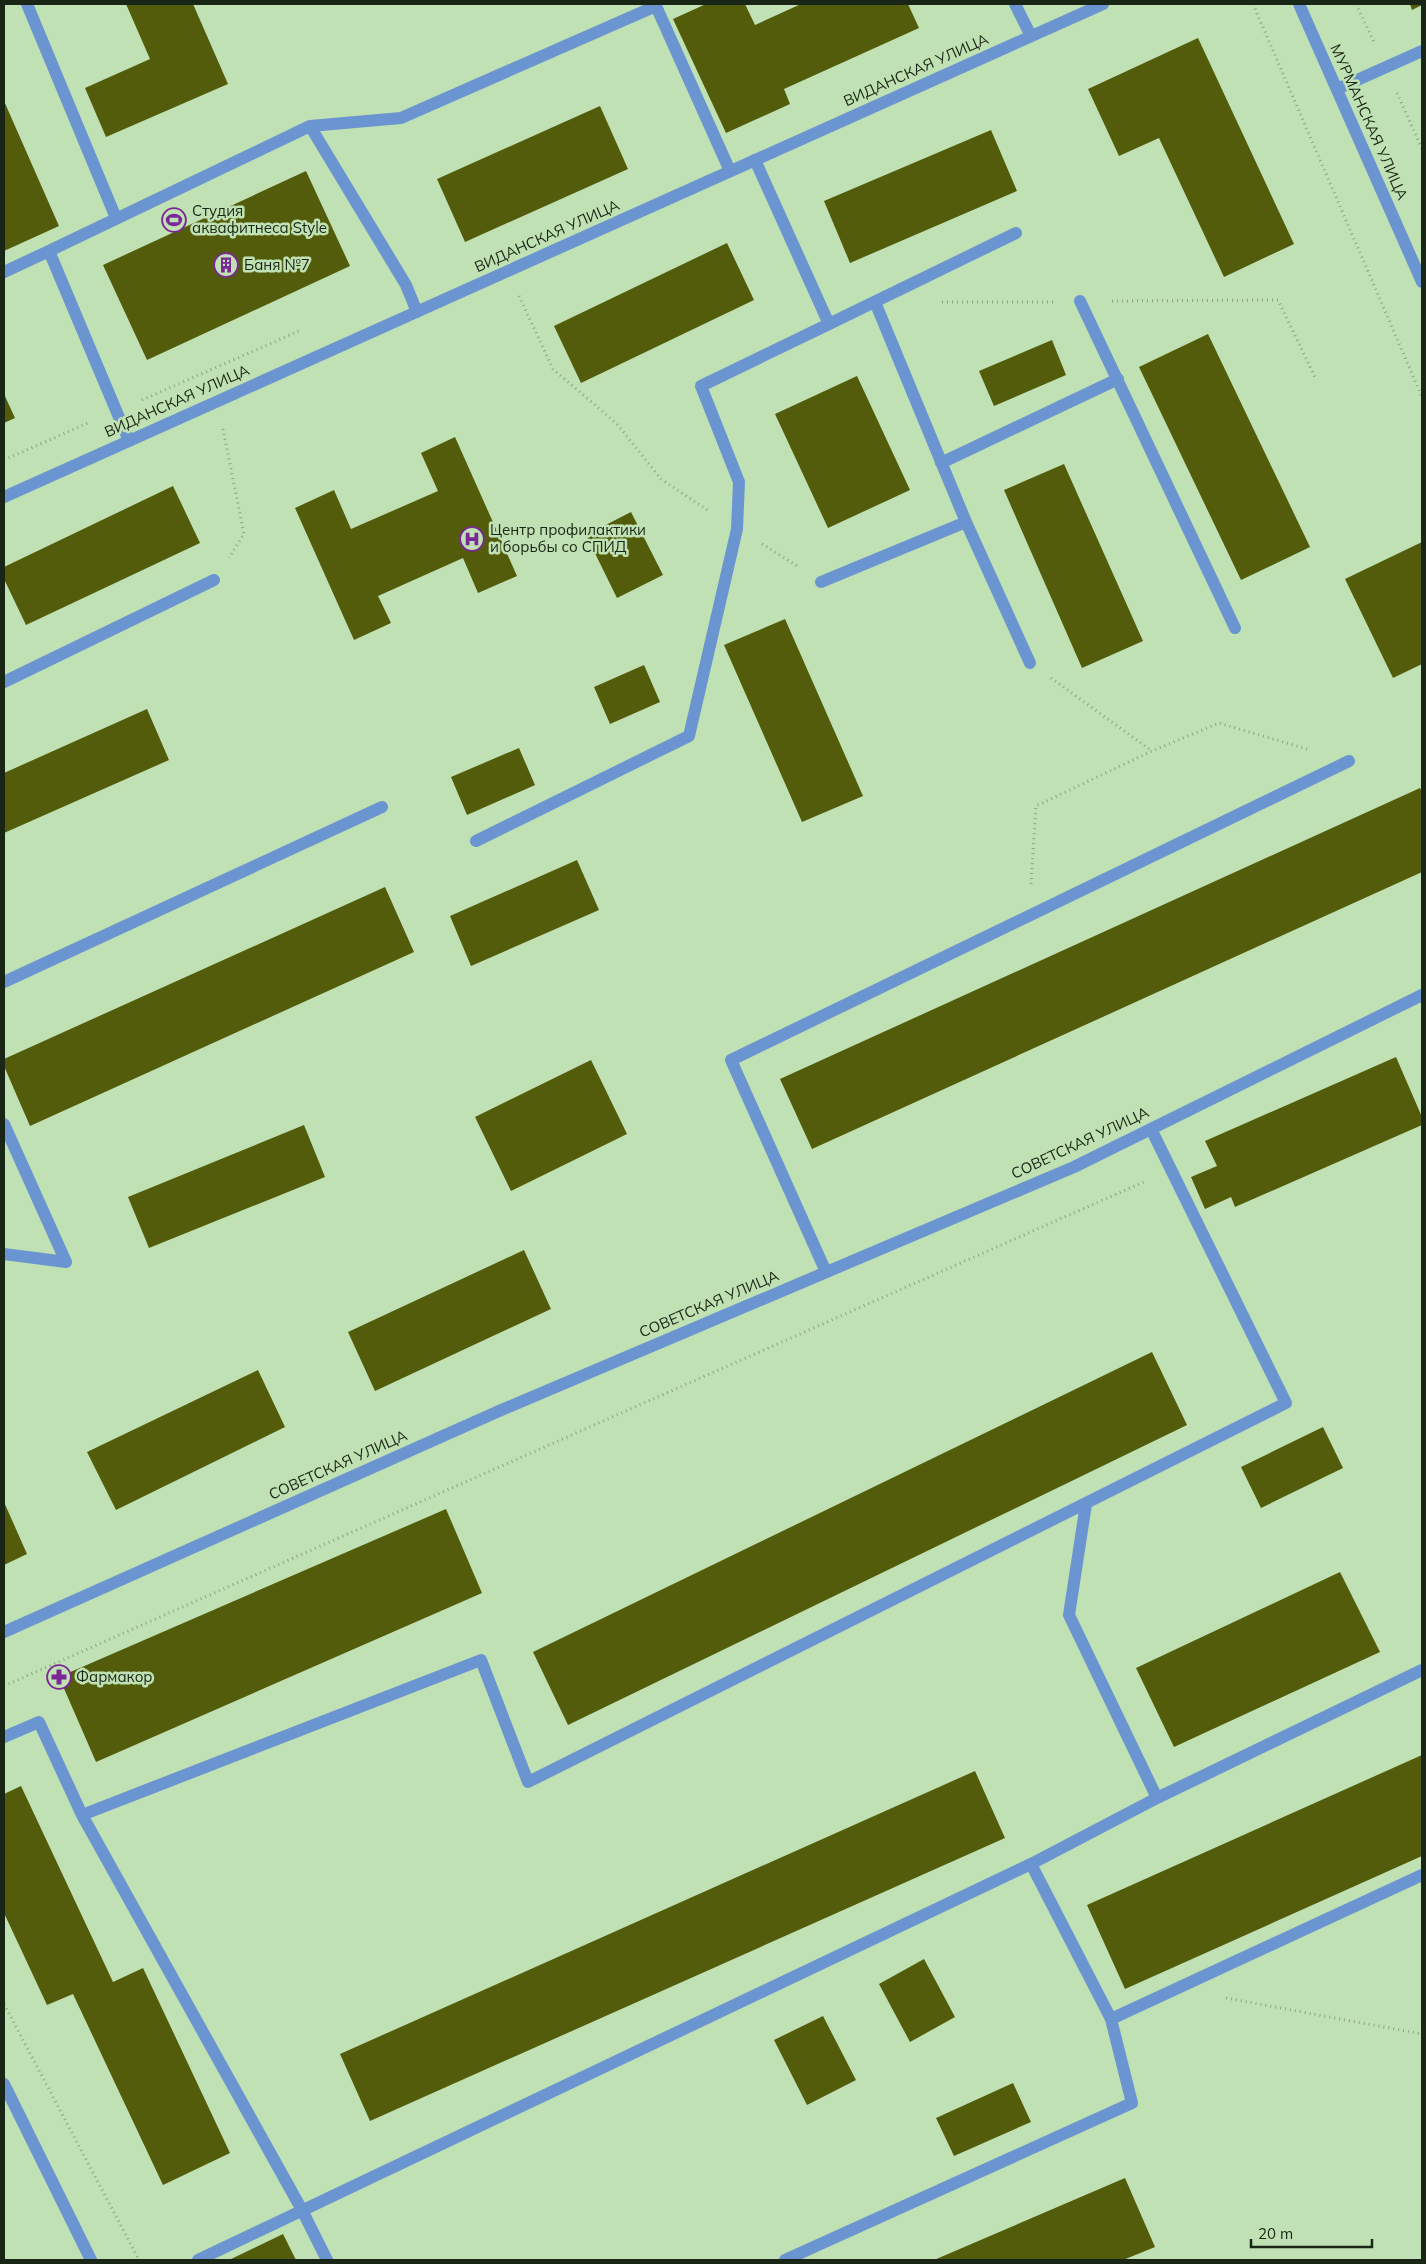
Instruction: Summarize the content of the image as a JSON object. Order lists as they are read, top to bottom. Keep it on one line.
{"streets":{"street":["ВИДАНСКАЯ УЛИЦА","МУРМАНСКАЯ УЛИЦА","СОВЕТСКАЯ УЛИЦА"]},"places":{"sports":["Студия аквафитнеса Style"],"building":["Баня №7"],"hospital":["Центр профилактики и борьбы со СПИД"],"pharmacy":["Фармакор"]},"scale_bar":"20 m"}
